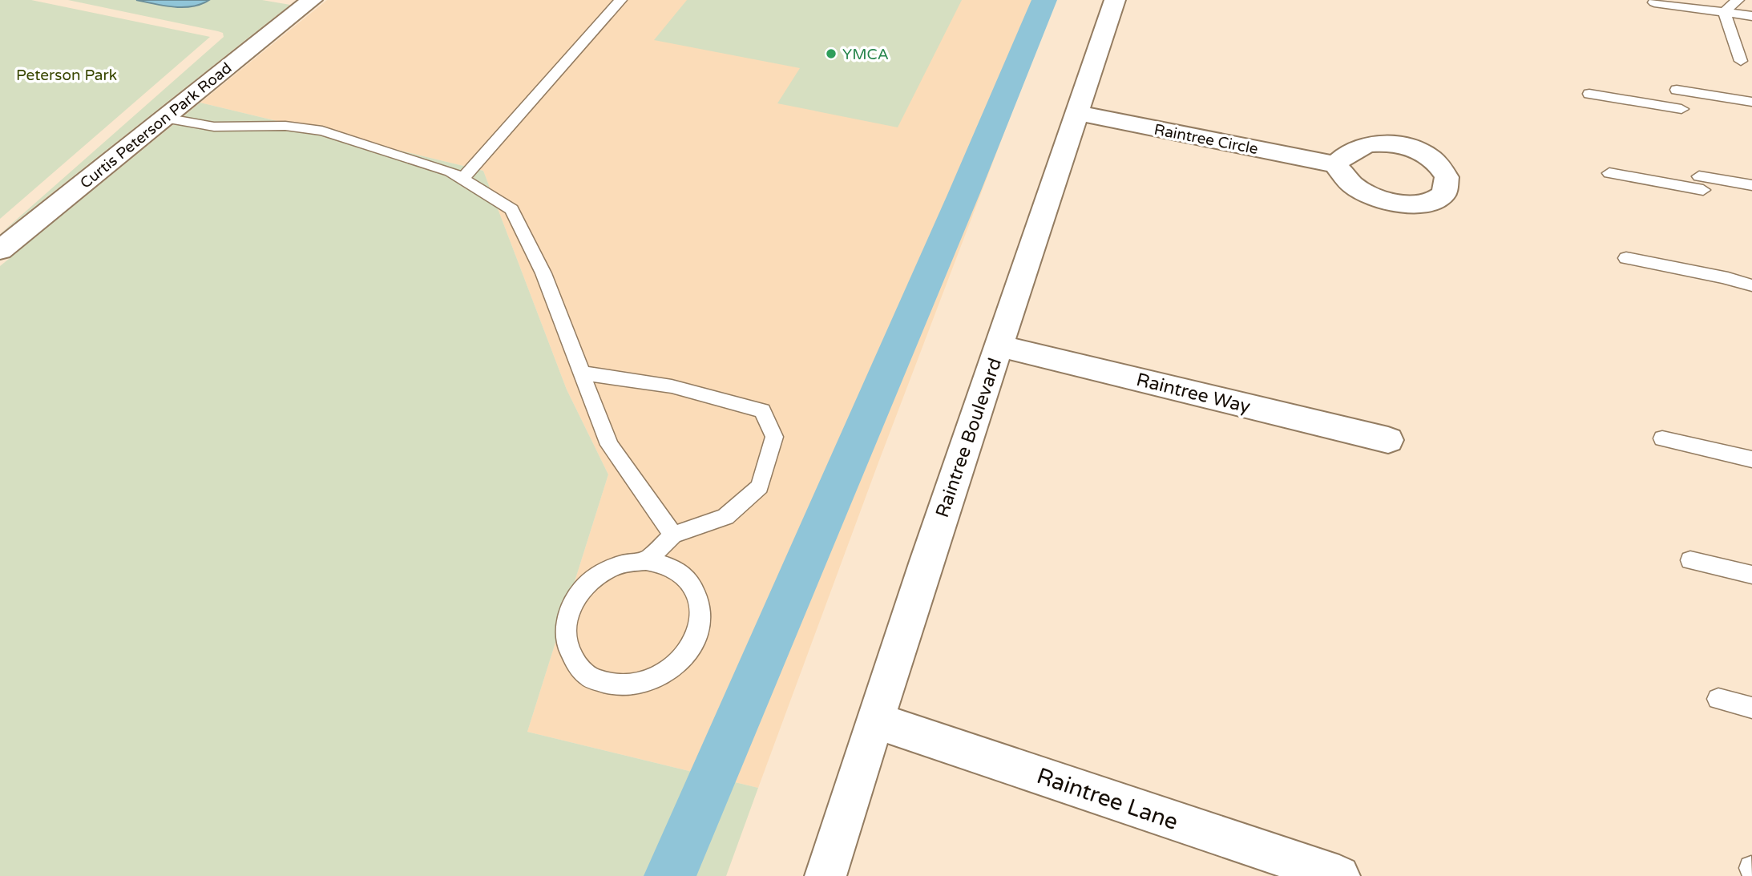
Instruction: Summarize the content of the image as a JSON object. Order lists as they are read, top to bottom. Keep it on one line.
{"streets":{"street":["Curtis Peterson Park Road","Raintree Circle","Raintree Way","Raintree Boulevard","Raintree Lane"]},"crossings":[["Raintree Circle","Raintree Boulevard"],["Raintree Way","Raintree Boulevard"],["Raintree Boulevard","Raintree Lane"]],"parks":["Peterson Park"],"places":["YMCA"]}
